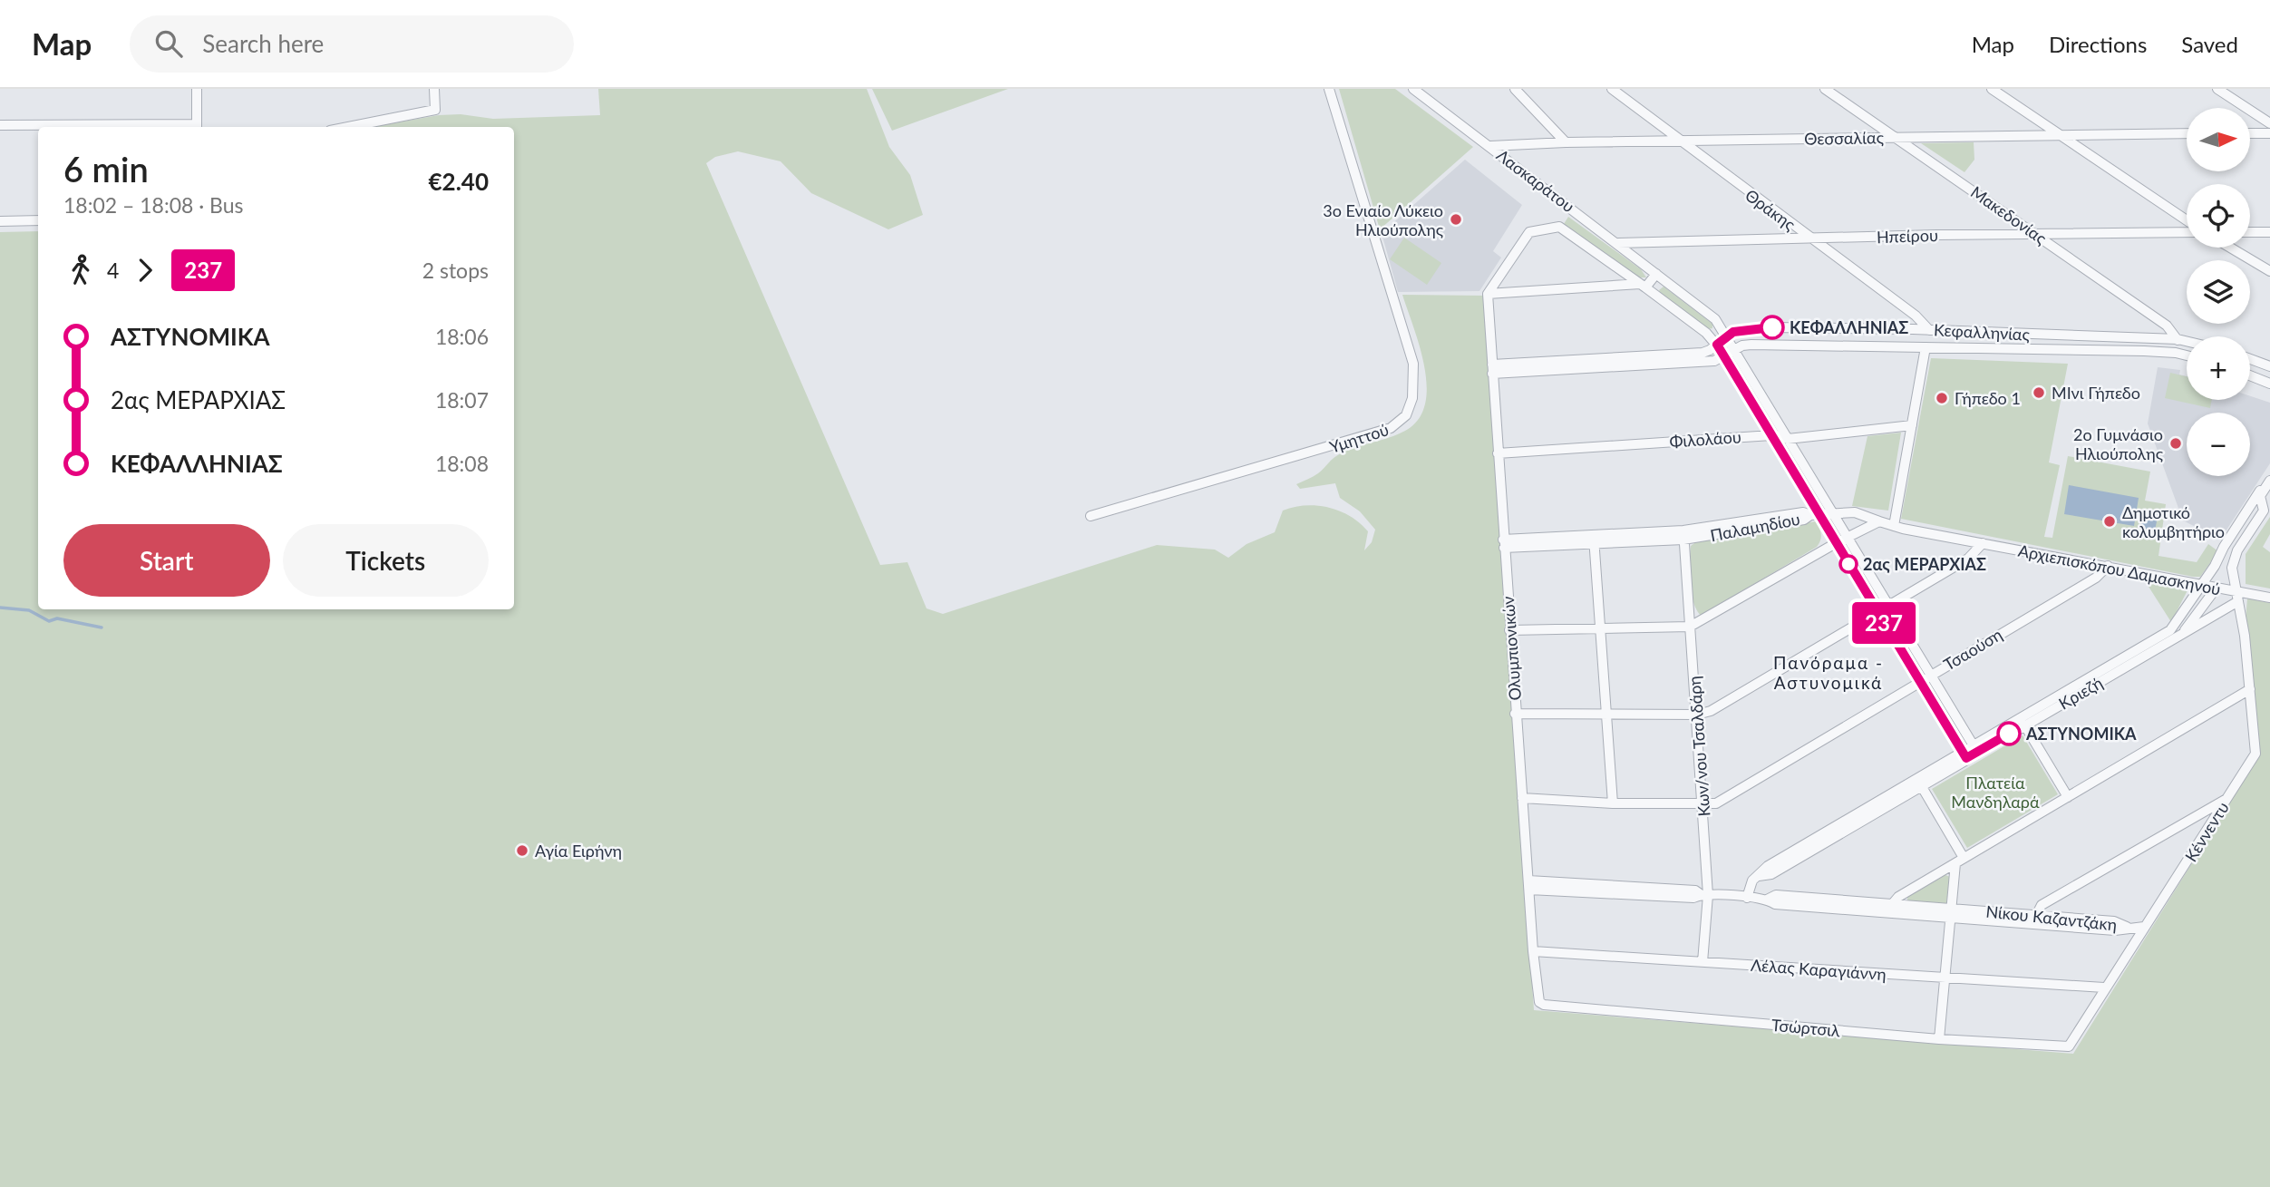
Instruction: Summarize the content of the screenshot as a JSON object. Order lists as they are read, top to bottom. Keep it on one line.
{"streets":{"street":["Θεσσαλίας","Λασκαράτου","Θράκης","Μακεδονίας","Ηπείρου","Κεφαλληνίας","Υμηττού","Φιλολάου","Παλαμηδίου","Αρχιεπισκόπου Δαμασκηνού","Ολυμπιονικών","Τσαούση","Κριεζή","Κων/νου Τσαλδάρη","Κέννεντυ","Νίκου Καζαντζάκη","Λέλας Καραγιάννη","Τσώρτσιλ"]},"crossings":[["Θεσσαλίας","Λασκαράτου"],["Θεσσαλίας","Θράκης"],["Θεσσαλίας","Μακεδονίας"],["Λασκαράτου","Ηπείρου"],["Λασκαράτου","Κεφαλληνίας"],["Λασκαράτου","Φιλολάου"],["Λασκαράτου","Παλαμηδίου"],["Λασκαράτου","Αρχιεπισκόπου Δαμασκηνού"],["Λασκαράτου","Ολυμπιονικών"],["Λασκαράτου","Τσαούση"],["Λασκαράτου","Κριεζή"],["Θράκης","Ηπείρου"],["Θράκης","Κεφαλληνίας"],["Μακεδονίας","Ηπείρου"],["Μακεδονίας","Κεφαλληνίας"],["Φιλολάου","Ολυμπιονικών"],["Παλαμηδίου","Αρχιεπισκόπου Δαμασκηνού"],["Παλαμηδίου","Ολυμπιονικών"],["Παλαμηδίου","Κων/νου Τσαλδάρη"],["Αρχιεπισκόπου Δαμασκηνού","Τσαούση"],["Αρχιεπισκόπου Δαμασκηνού","Κριεζή"],["Αρχιεπισκόπου Δαμασκηνού","Κέννεντυ"],["Ολυμπιονικών","Νίκου Καζαντζάκη"],["Ολυμπιονικών","Λέλας Καραγιάννη"],["Ολυμπιονικών","Τσώρτσιλ"],["Τσαούση","Κων/νου Τσαλδάρη"],["Κριεζή","Κέννεντυ"],["Κριεζή","Νίκου Καζαντζάκη"],["Κων/νου Τσαλδάρη","Νίκου Καζαντζάκη"],["Κων/νου Τσαλδάρη","Λέλας Καραγιάννη"],["Κέννεντυ","Λέλας Καραγιάννη"],["Κέννεντυ","Τσώρτσιλ"]],"districts":["Πανόραμα - Αστυνομικά"],"parks":["Πλατεία Μανδηλαρά"],"places":["3ο Ενιαίο Λύκειο Ηλιούπολης","ΚΕΦΑΛΛΗΝΙΑΣ","ΜΊνι Γήπεδο","Γήπεδο 1","2ο Γυμνάσιο Ηλιούπολης","Δημοτικό κολυμβητήριο","2ας ΜΕΡΑΡΧΙΑΣ","ΑΣΤΥΝΟΜΙΚΑ","Αγία Ειρήνη"],"lines":["bus line 237"],"north":"right","page":{"header":"Map","search":"Search here","nav":["Map","Directions","Saved"],"on_map":"237","map_buttons":["+","−"],"heading":["6 min","18:02 – 18:08 · Bus","€2.40"],"legs":["4","237","2 stops"],"list":[{"name":"ΑΣΤΥΝΟΜΙΚΑ","value":"18:06"},{"name":"2ας ΜΕΡΑΡΧΙΑΣ","value":"18:07"},{"name":"ΚΕΦΑΛΛΗΝΙΑΣ","value":"18:08"}],"buttons":["Start","Tickets"]}}
